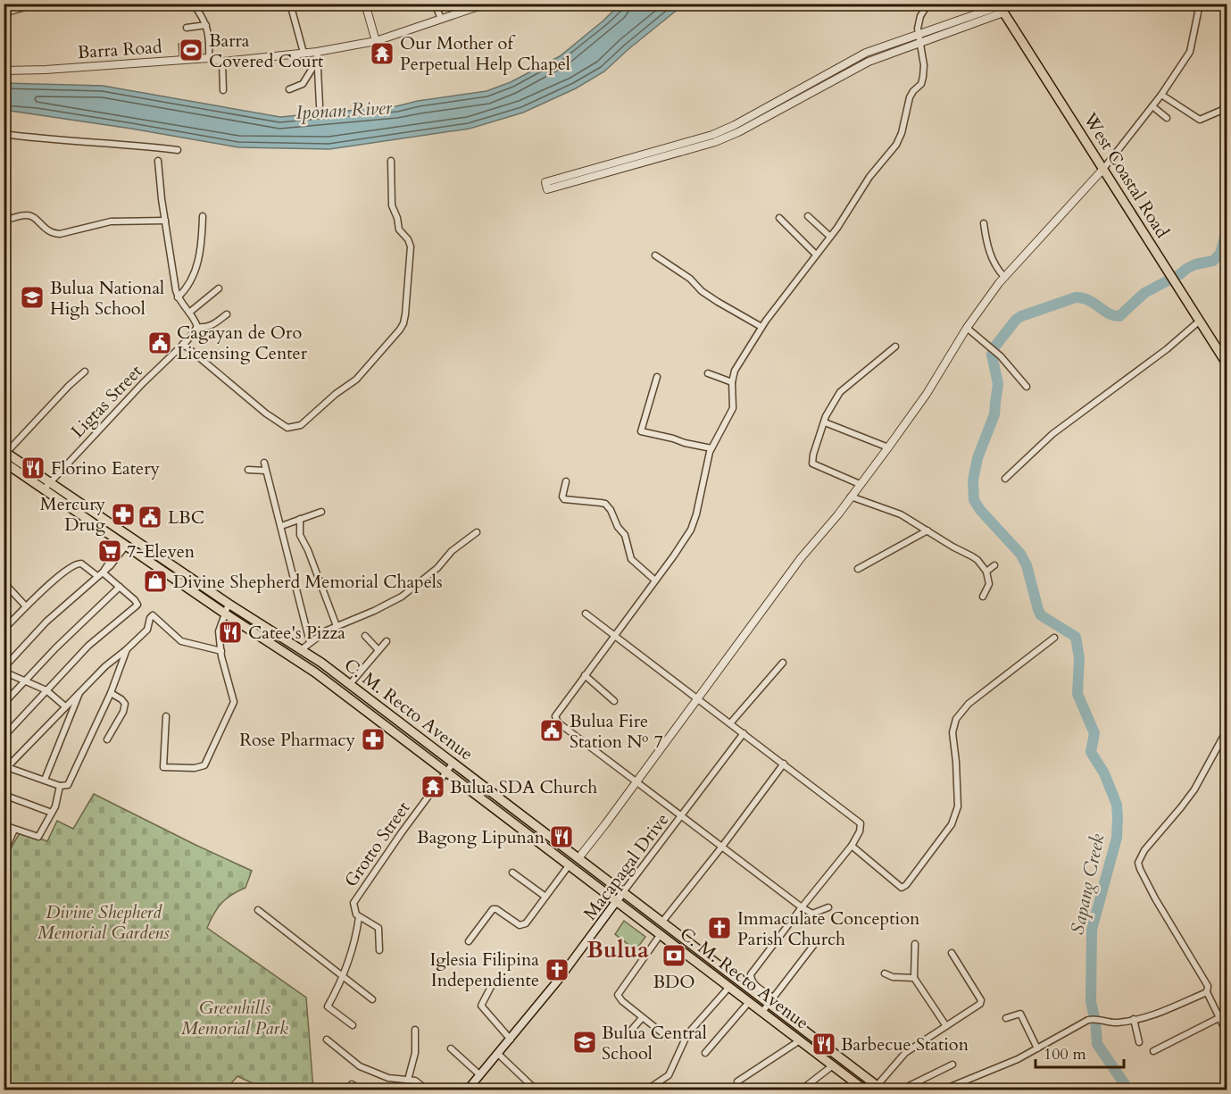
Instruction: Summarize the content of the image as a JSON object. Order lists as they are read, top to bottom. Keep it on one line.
{"streets":{"main road":["West Coastal Road","C. M. Recto Avenue","Macapagal Drive"],"street":["Barra Road","Ligtas Street","Grotto Street"]},"crossings":[["Ligtas Street","C. M. Recto Avenue"],["C. M. Recto Avenue","Grotto Street"],["C. M. Recto Avenue","Macapagal Drive"]],"districts":["Bulua"],"water":["Iponan River","Sapang Creek"],"parks":["Divine Shepherd Memorial Gardens","Greenhills Memorial Park"],"places":{"sports":["Barra Covered Court"],"temple":["Our Mother of Perpetual Help Chapel","Bulua SDA Church"],"school or university":["Bulua National High School","Bulua Central School"],"public building":["Cagayan de Oro Licensing Center","LBC","Bulua Fire Station № 7"],"restaurant":["Florino Eatery","Catee's Pizza","Bagong Lipunan","Barbecue Station"],"pharmacy":["Mercury Drug","Rose Pharmacy"],"supermarket":["7-Eleven"],"shop":["Divine Shepherd Memorial Chapels"],"church":["Immaculate Conception Parish Church","Iglesia Filipina Independiente"],"bank":["BDO"]},"scale_bar":"100 m"}
